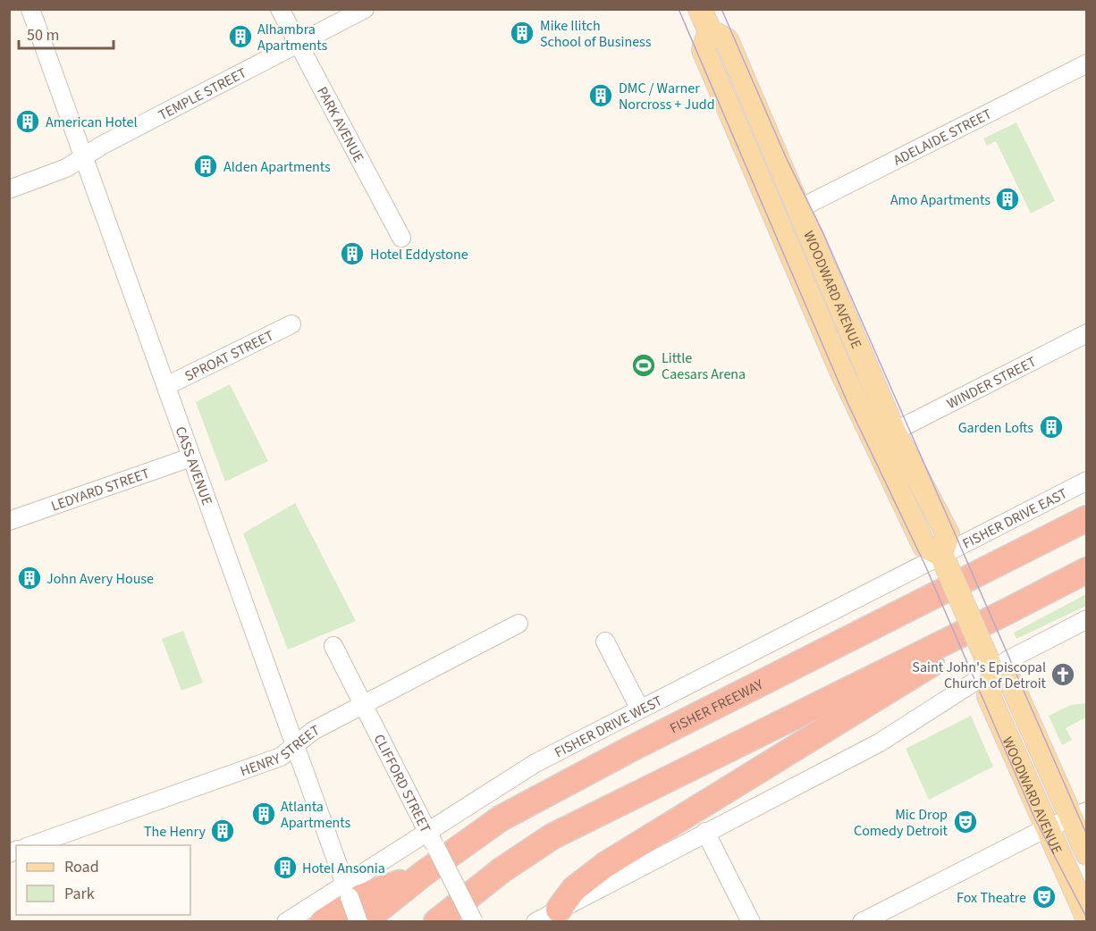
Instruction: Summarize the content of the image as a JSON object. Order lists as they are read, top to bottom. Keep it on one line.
{"streets":{"highway":["FISHER FREEWAY"],"main road":["WOODWARD AVENUE"],"street":["TEMPLE STREET","PARK AVENUE","ADELAIDE STREET","SPROAT STREET","WINDER STREET","CASS AVENUE","LEDYARD STREET","FISHER DRIVE EAST","FISHER DRIVE WEST","HENRY STREET","CLIFFORD STREET"]},"crossings":[["TEMPLE STREET","PARK AVENUE"],["TEMPLE STREET","CASS AVENUE"],["ADELAIDE STREET","WOODWARD AVENUE"],["WOODWARD AVENUE","WINDER STREET"],["WOODWARD AVENUE","FISHER DRIVE EAST"],["WOODWARD AVENUE","FISHER DRIVE WEST"],["SPROAT STREET","CASS AVENUE"],["CASS AVENUE","LEDYARD STREET"],["CASS AVENUE","FISHER DRIVE WEST"],["CASS AVENUE","HENRY STREET"],["FISHER DRIVE EAST","FISHER DRIVE WEST"],["FISHER DRIVE WEST","CLIFFORD STREET"],["HENRY STREET","CLIFFORD STREET"]],"places":{"building":["Mike Ilitch School of Business","Alhambra Apartments","DMC / Warner Norcross + Judd","American Hotel","Alden Apartments","Amo Apartments","Hotel Eddystone","Garden Lofts","John Avery House","Atlanta Apartments","The Henry","Hotel Ansonia"],"sports":["Little Caesars Arena"],"church":["Saint John's Episcopal Church of Detroit"],"theatre":["Mic Drop Comedy Detroit","Fox Theatre"]},"legend":["Road","Park"],"scale_bar":"50 m"}
